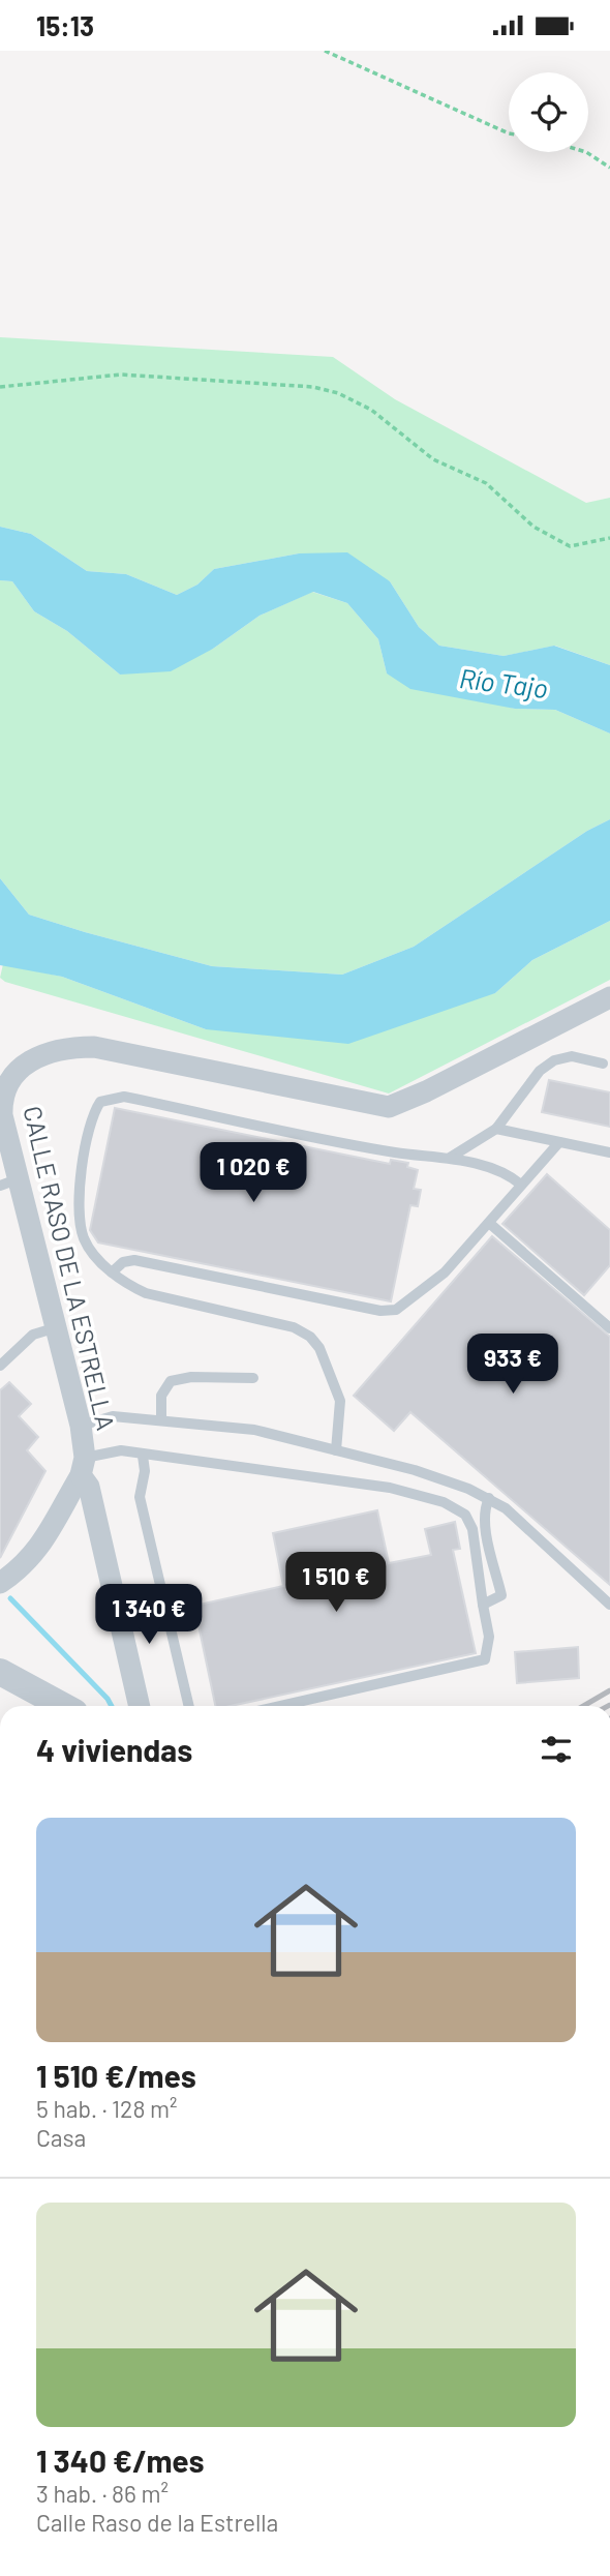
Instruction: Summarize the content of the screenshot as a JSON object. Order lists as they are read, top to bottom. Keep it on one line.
{"streets":{"street":["CALLE RASO DE LA ESTRELLA"]},"water":["Río Tajo"],"page":{"status":"15:13","price":["1 020 €","933 €","1 510 €","1 340 €"],"heading":"4 viviendas","list":[{"name":"1 510 €/mes","note":"5 hab. · 128 m² · Casa"},{"name":"1 340 €/mes","note":"3 hab. · 86 m² · Calle Raso de la Estrella"}]}}
